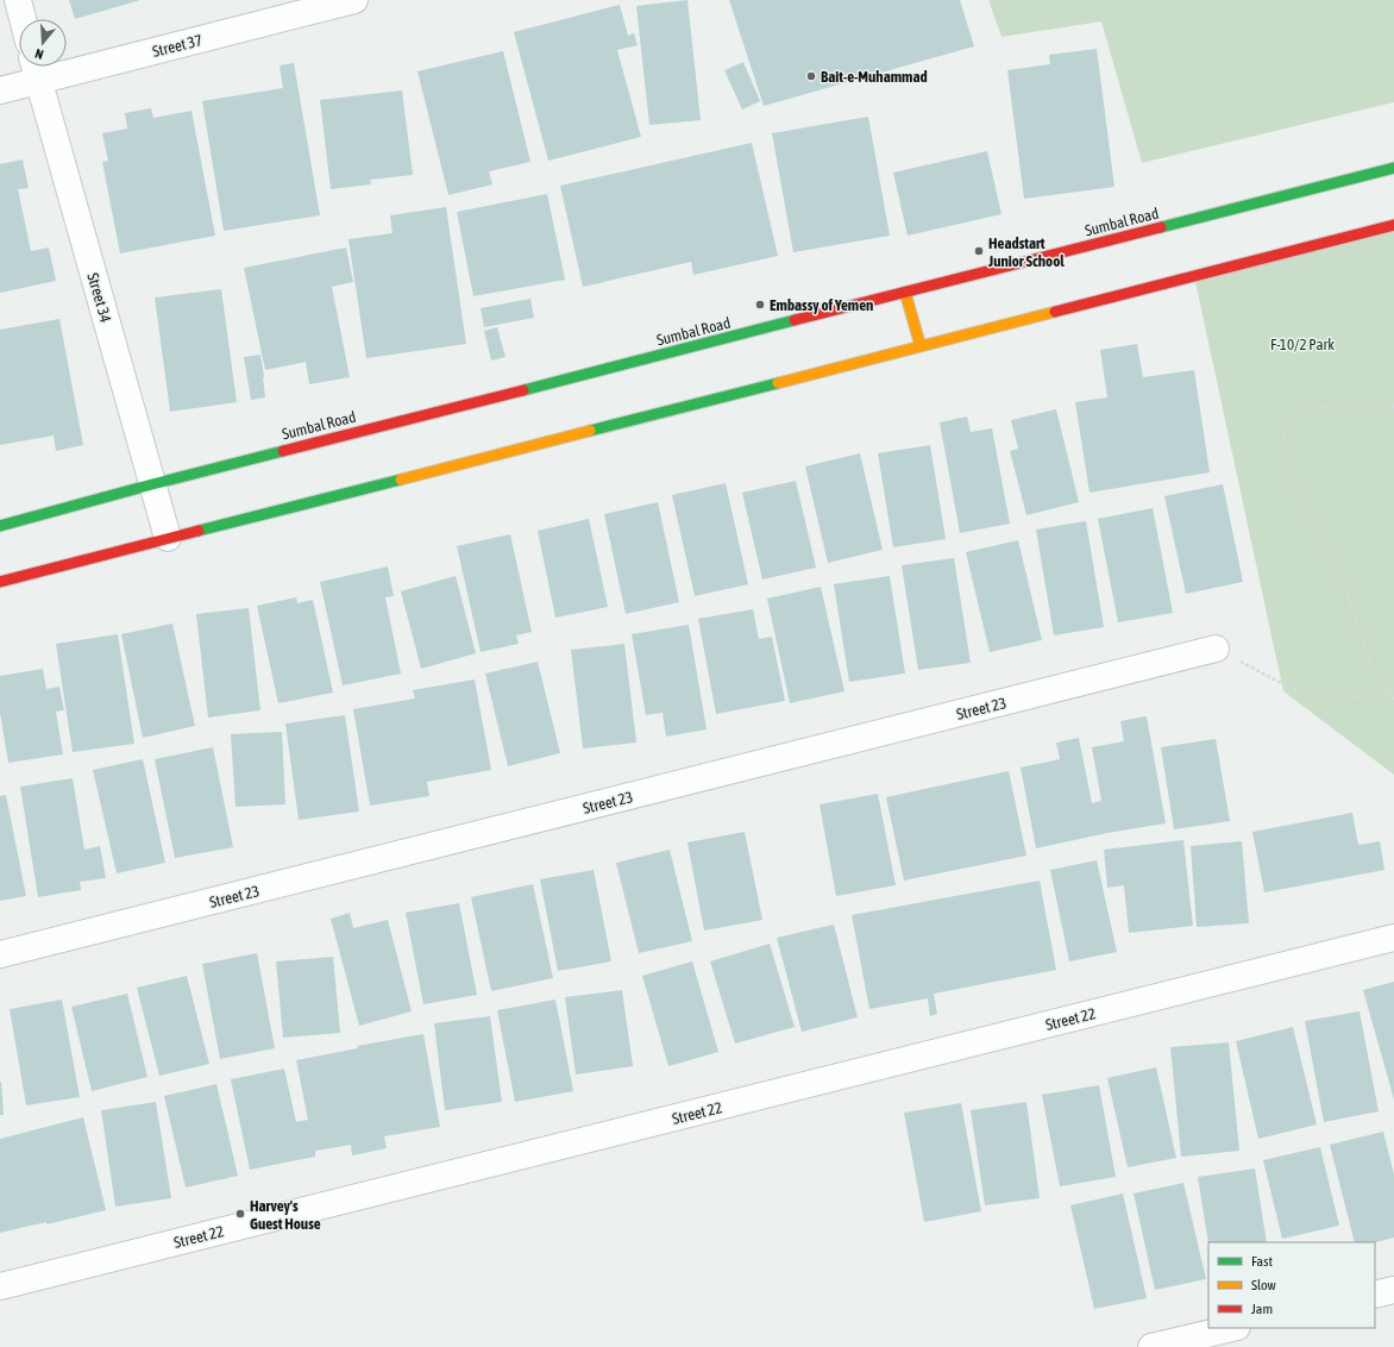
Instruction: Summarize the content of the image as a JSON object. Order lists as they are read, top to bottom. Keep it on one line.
{"streets":{"street":["Street 37","Sumbal Road","Street 34","Street 23","Street 22"]},"crossings":[["Street 37","Street 34"],["Sumbal Road","Street 34"]],"parks":["F-10/2 Park"],"places":["Bait-e-Muhammad","Headstart Junior School","Embassy of Yemen","Harvey's Guest House"],"legend":["Fast","Slow","Jam"],"north":"bottom"}
